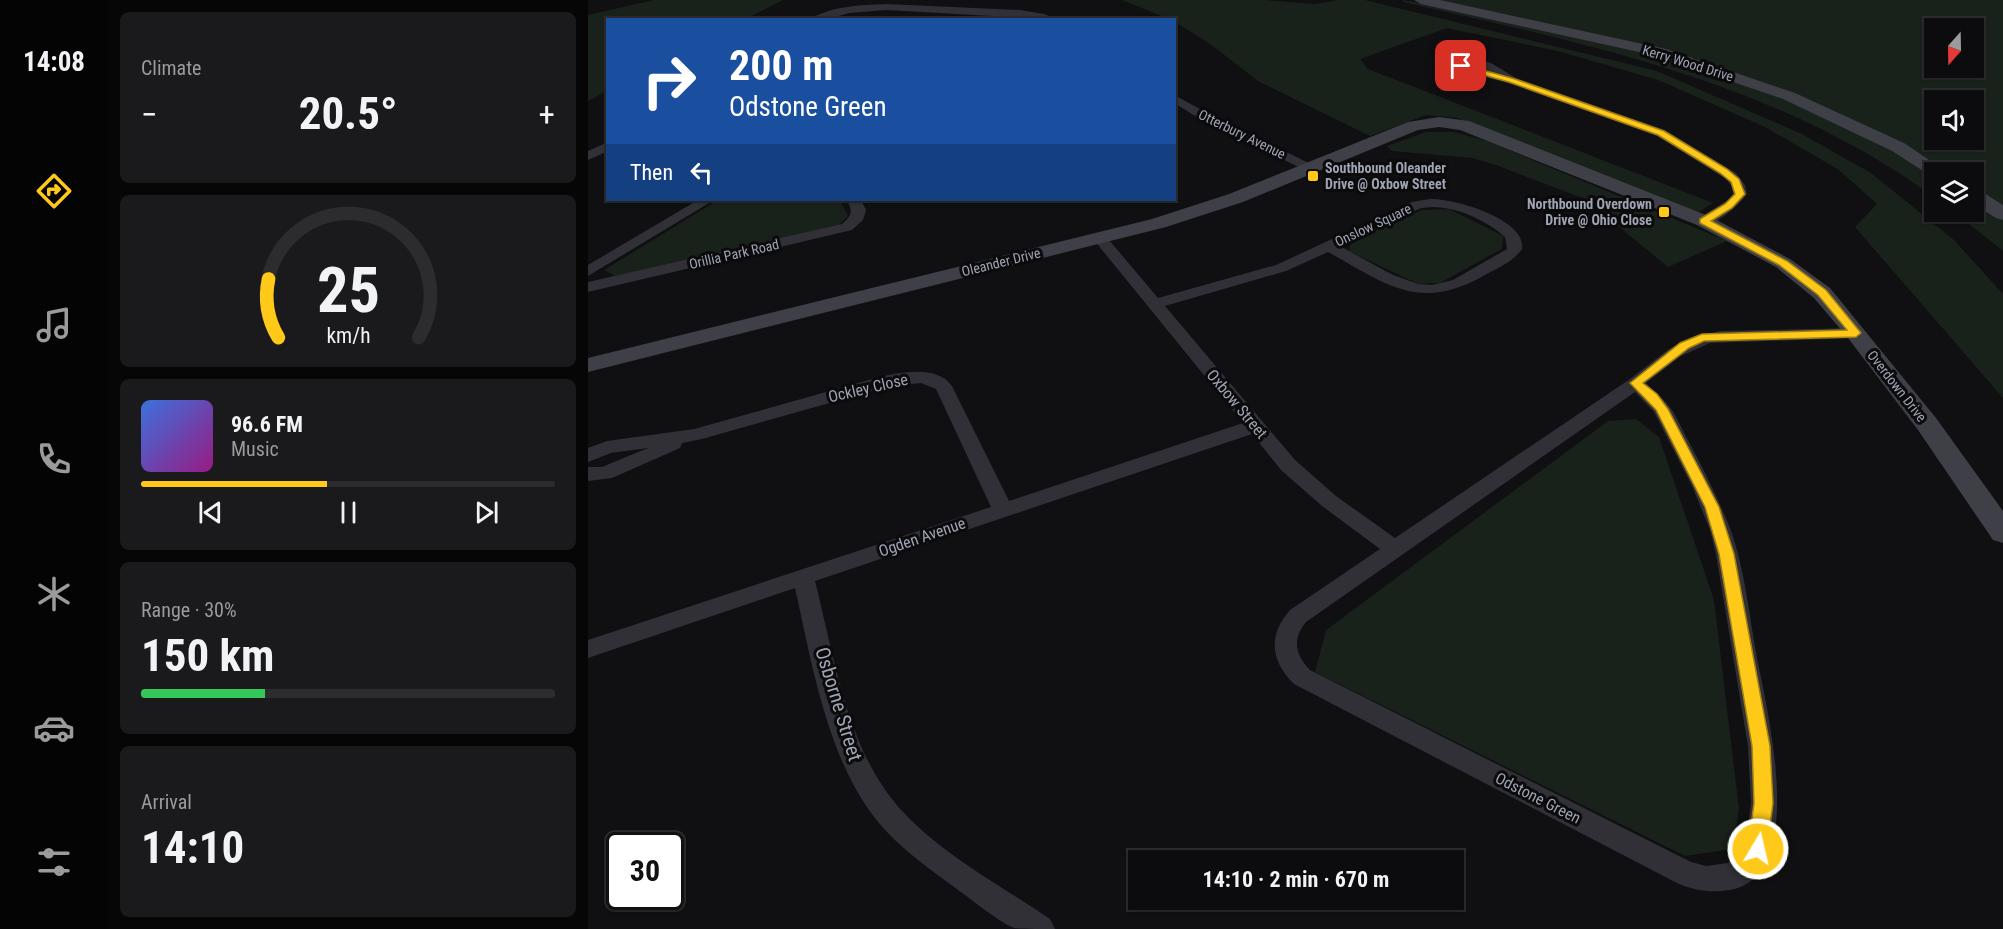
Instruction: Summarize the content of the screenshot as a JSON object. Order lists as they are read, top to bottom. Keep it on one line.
{"streets":{"street":["Kerry Wood Drive","Otterbury Avenue","Onslow Square","Orillia Park Road","Oleander Drive","Overdown Drive","Ockley Close","Oxbow Street","Ogden Avenue","Osborne Street","Odstone Green"]},"crossings":[["Otterbury Avenue","Oleander Drive"],["Onslow Square","Oxbow Street"],["Oleander Drive","Overdown Drive"],["Oleander Drive","Oxbow Street"],["Overdown Drive","Odstone Green"],["Ockley Close","Ogden Avenue"],["Oxbow Street","Ogden Avenue"],["Oxbow Street","Odstone Green"],["Ogden Avenue","Osborne Street"]],"places":{"transit":["Southbound Oleander Drive @ Oxbow Street","Northbound Overdown Drive @ Ohio Close"]},"north":"bottom","page":{"tabs":"14:08","tile":["Climate",["Range · 30%","150 km"],["Arrival","14:10"]],"turn":["200 m","Odstone Green"],"heat":["−","20.5°","+"],"then":"Then","song":["96.6 FM","Music"],"limit":"30","trip":"14:10 · 2 min · 670 m","gauge":["25","km/h"]}}
